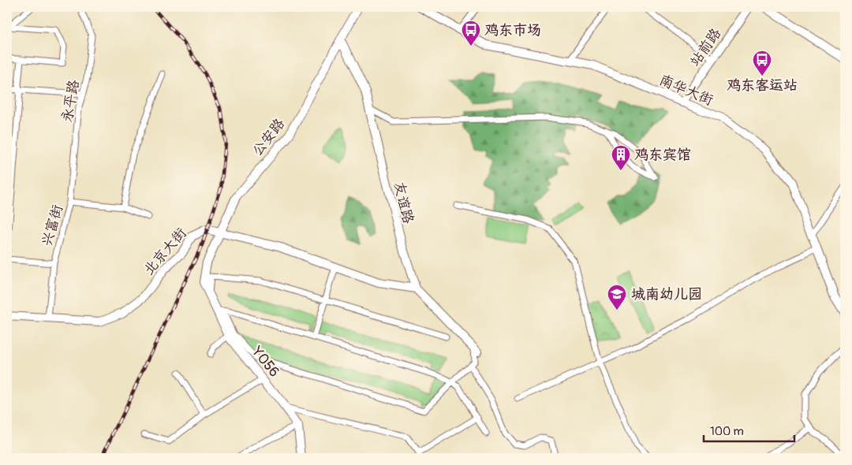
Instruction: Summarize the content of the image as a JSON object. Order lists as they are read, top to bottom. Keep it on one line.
{"streets":{"street":["站前路","南华大街","永平路","公安路","友谊路","兴富街","北京大街","Y056"]},"crossings":[["站前路","南华大街"],["永平路","兴富街"],["公安路","友谊路"],["公安路","北京大街"],["公安路","Y056"],["友谊路","北京大街"]],"places":{"bus stop":["鸡东市场","鸡东客运站"],"building":["鸡东宾馆"],"school or university":["城南幼儿园"]},"scale_bar":"100 m"}
